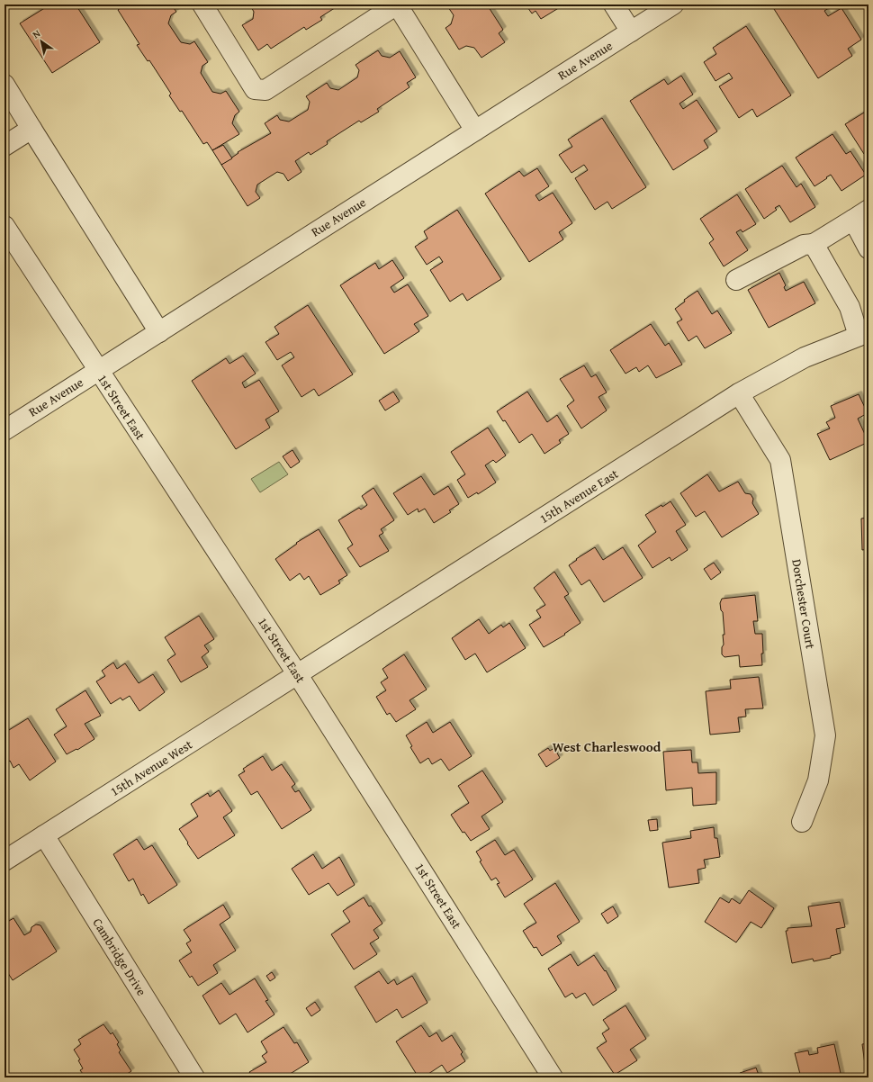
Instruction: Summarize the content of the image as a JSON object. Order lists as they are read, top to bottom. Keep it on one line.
{"streets":{"street":["Rue Avenue","1st Street East","15th Avenue East","Dorchester Court","15th Avenue West","Cambridge Drive"]},"crossings":[["Rue Avenue","1st Street East"],["1st Street East","15th Avenue East"],["1st Street East","15th Avenue West"],["15th Avenue East","Dorchester Court"],["15th Avenue East","15th Avenue West"],["15th Avenue West","Cambridge Drive"]],"districts":["West Charleswood"],"north":"top left"}
